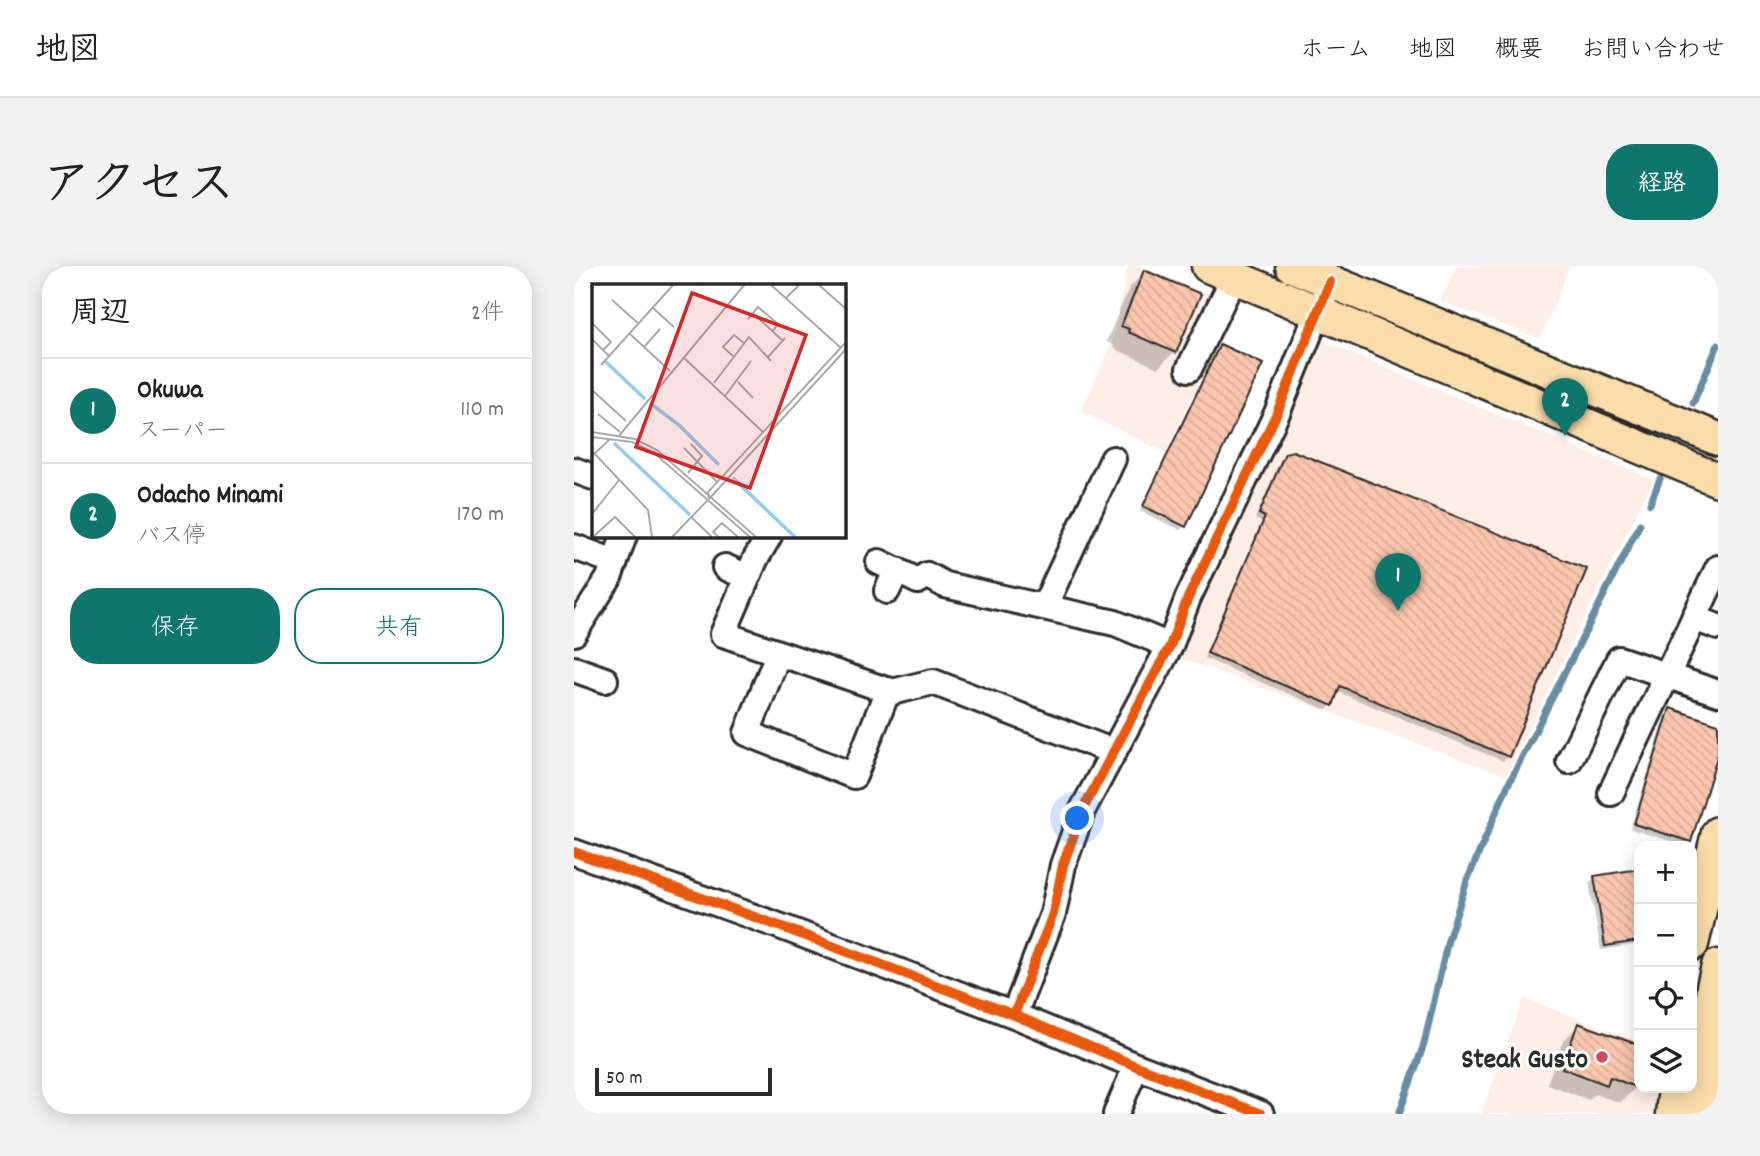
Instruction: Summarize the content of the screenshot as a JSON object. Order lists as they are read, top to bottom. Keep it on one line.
{"places":["Steak Gusto"],"scale_bar":"50 m","page":{"header":"地図","nav":["ホーム","地図","概要","お問い合わせ"],"title":"アクセス","buttons":["経路",["保存","共有"]],"heading":["周辺","2件"],"list":[{"mark":"1","name":"Okuwa","note":"スーパー","value":"110 m"},{"mark":"2","name":"Odacho Minami","note":"バス停","value":"170 m"}],"pins":["2","1"],"map_buttons":["+","−"],"scale":"50 m"}}
